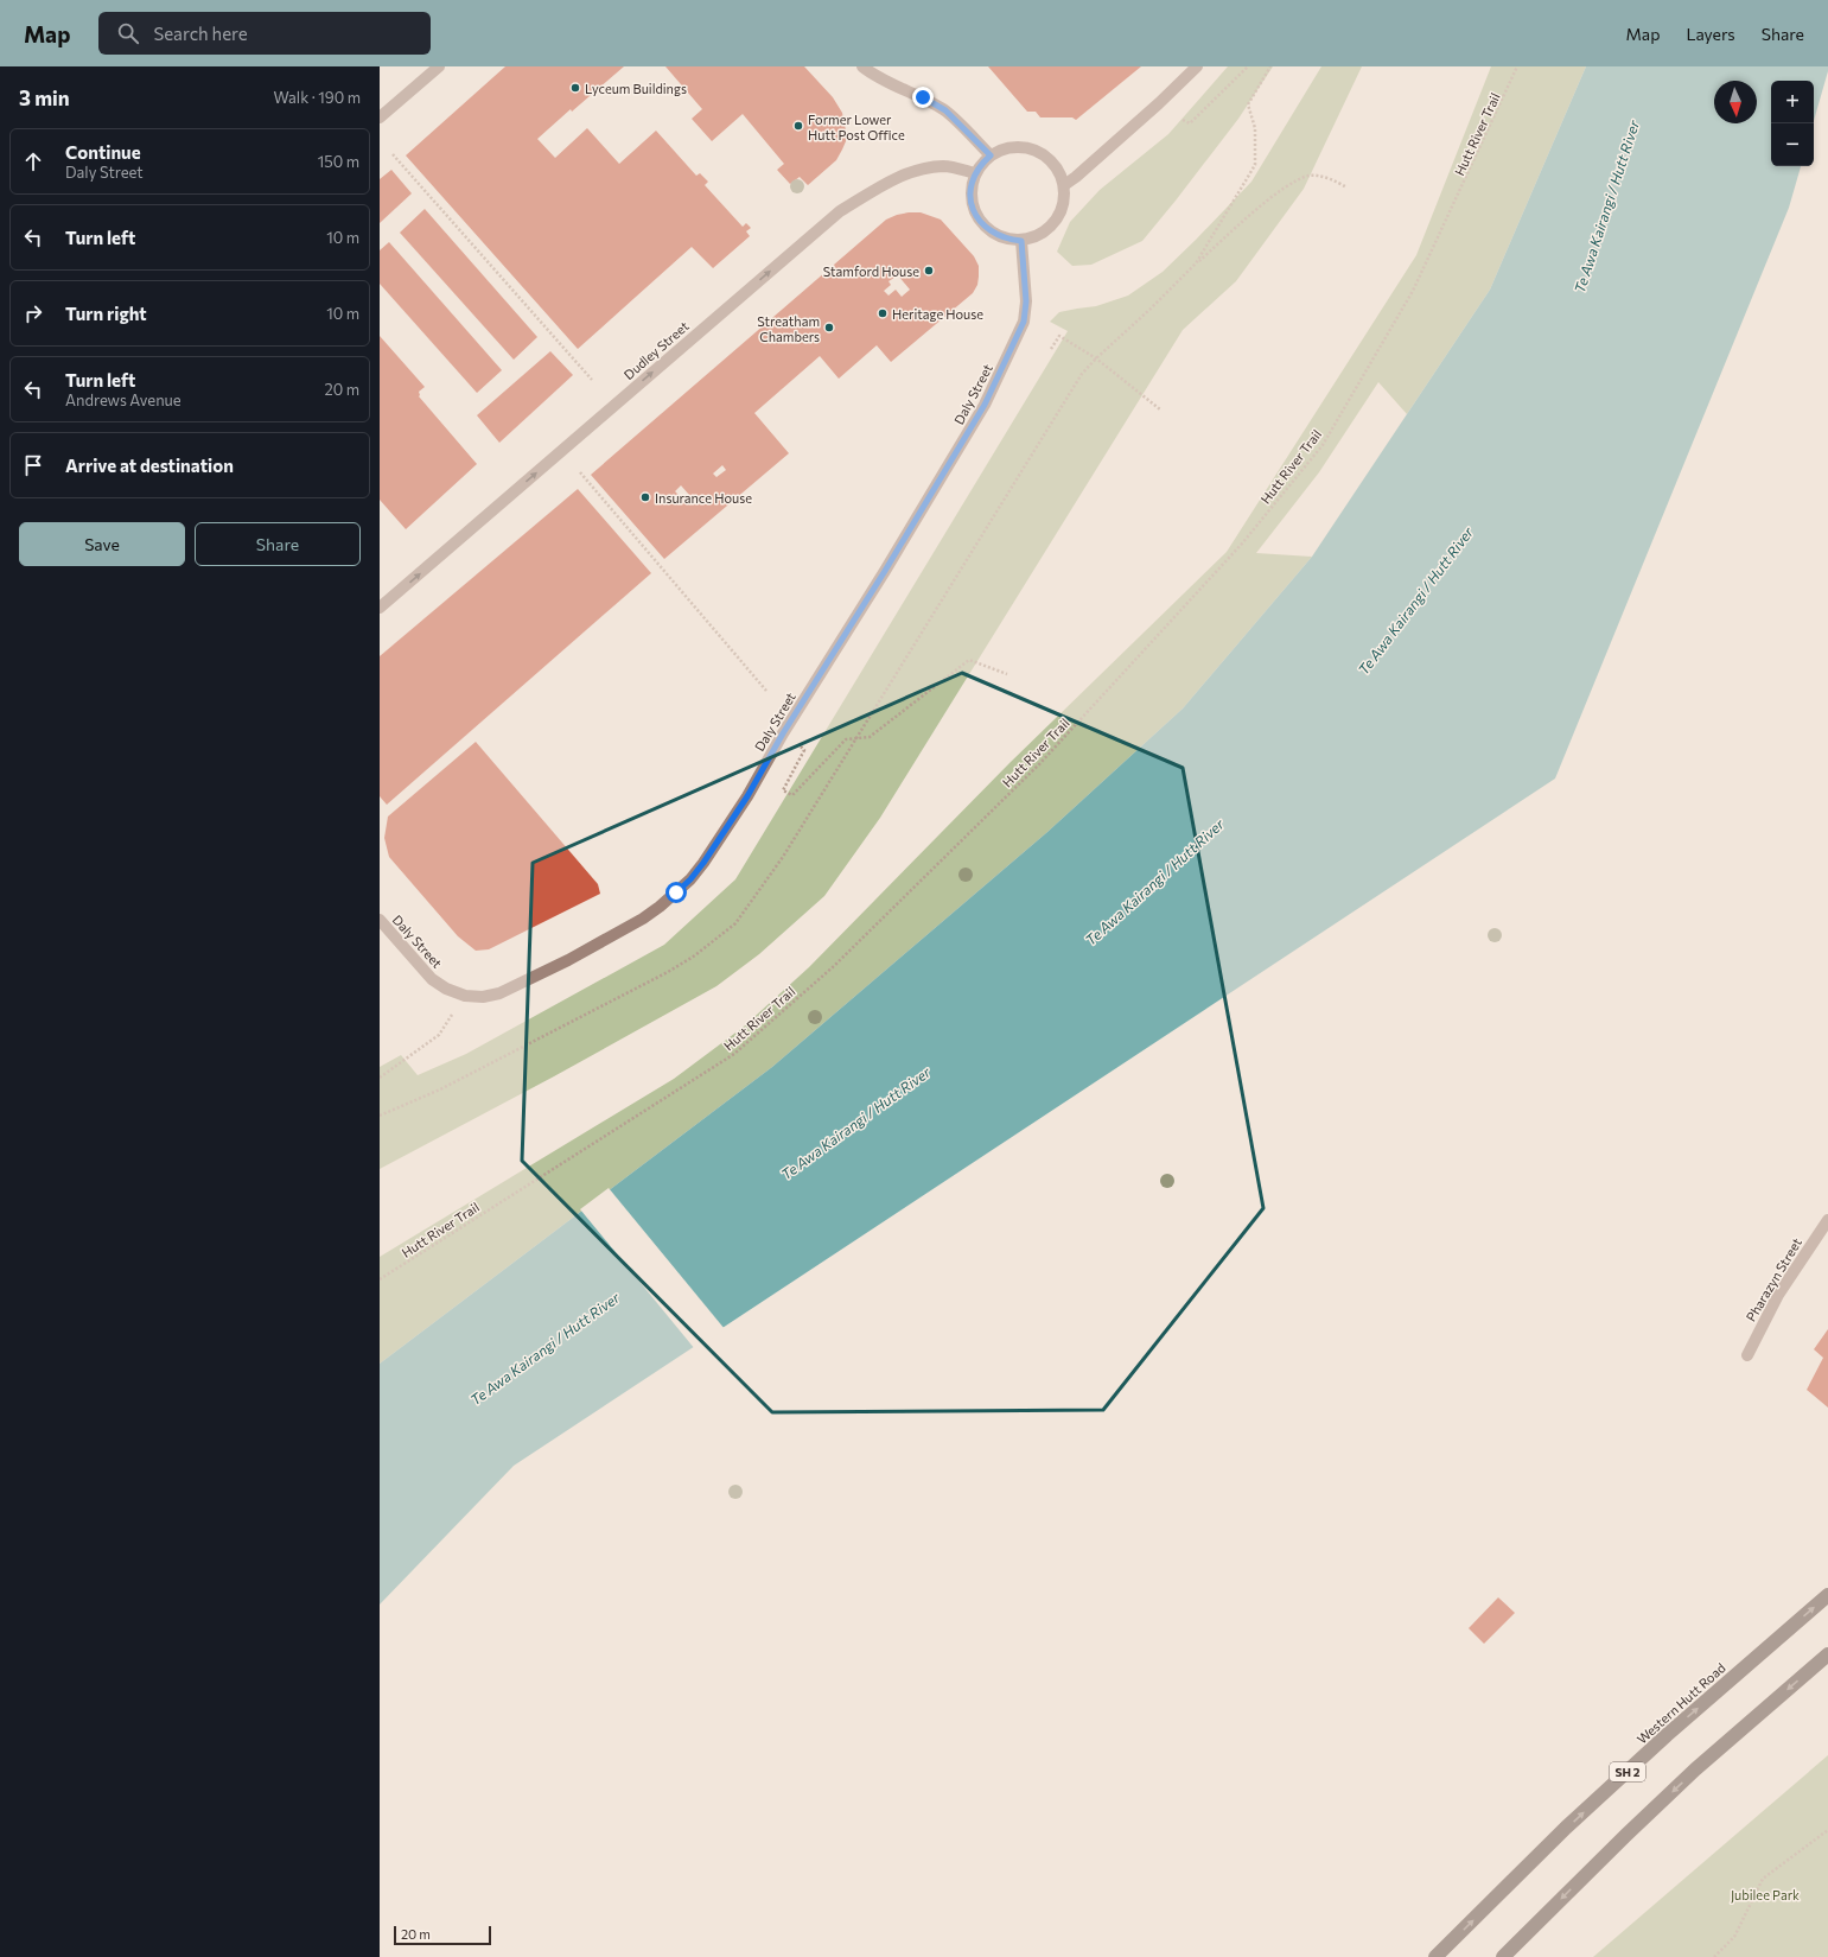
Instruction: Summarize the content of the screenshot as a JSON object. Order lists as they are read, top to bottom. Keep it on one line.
{"streets":{"highway":["Western Hutt Road","SH 2"],"main road":["Dudley Street","Daly Street","Pharazyn Street"],"path":["Hutt River Trail"]},"crossings":[["Dudley Street","Daly Street"]],"one_way":["Dudley Street"],"water":["Te Awa Kairangi / Hutt River"],"parks":["Jubilee Park"],"places":["Lyceum Buildings","Former Lower Hutt Post Office","Stamford House","Heritage House","Streatham Chambers","Insurance House"],"scale_bar":"20 m","north":"bottom","page":{"header":"Map","search":"Search here","nav":["Map","Layers","Share"],"heading":["3 min","Walk · 190 m"],"map_buttons":["+","−"],"list":[["Continue","Daly Street","150 m"],["Turn left","10 m"],["Turn right","10 m"],["Turn left","Andrews Avenue","20 m"],"Arrive at destination"],"buttons":["Save","Share"],"scale":"20 m"}}
